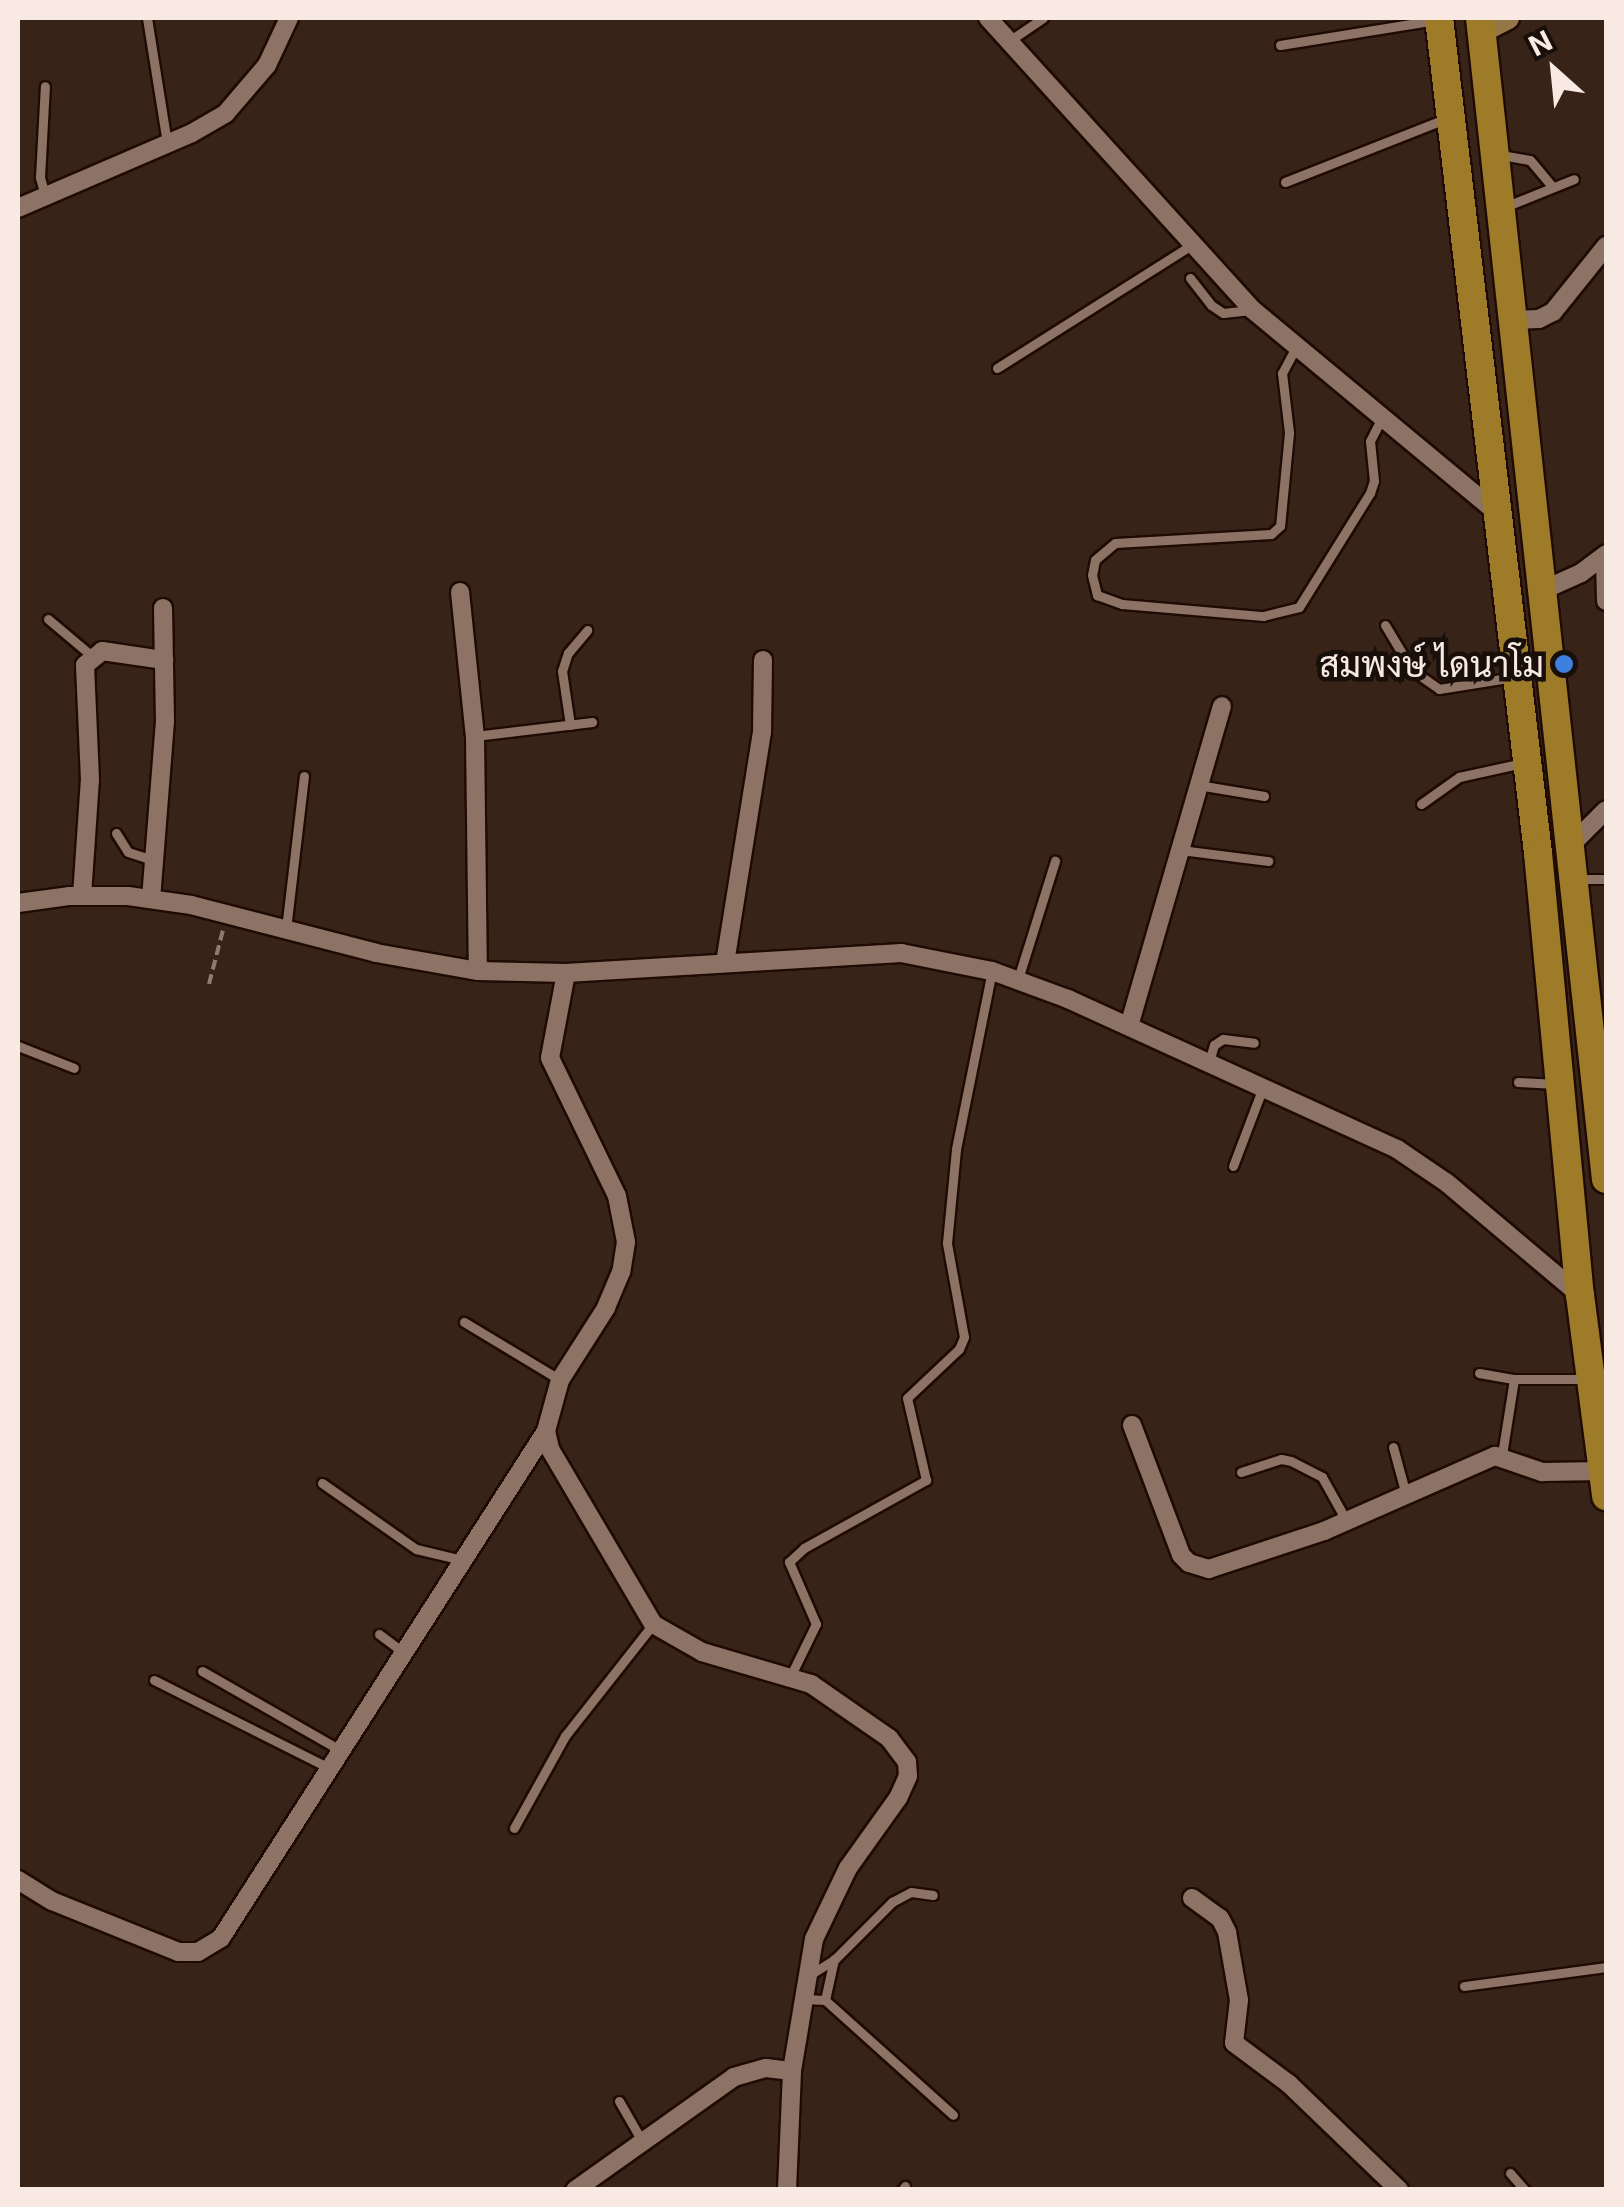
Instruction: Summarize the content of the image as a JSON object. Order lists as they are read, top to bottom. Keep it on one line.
{"places":["สมพงษ์ ไดนาโม"],"north":"top left"}
